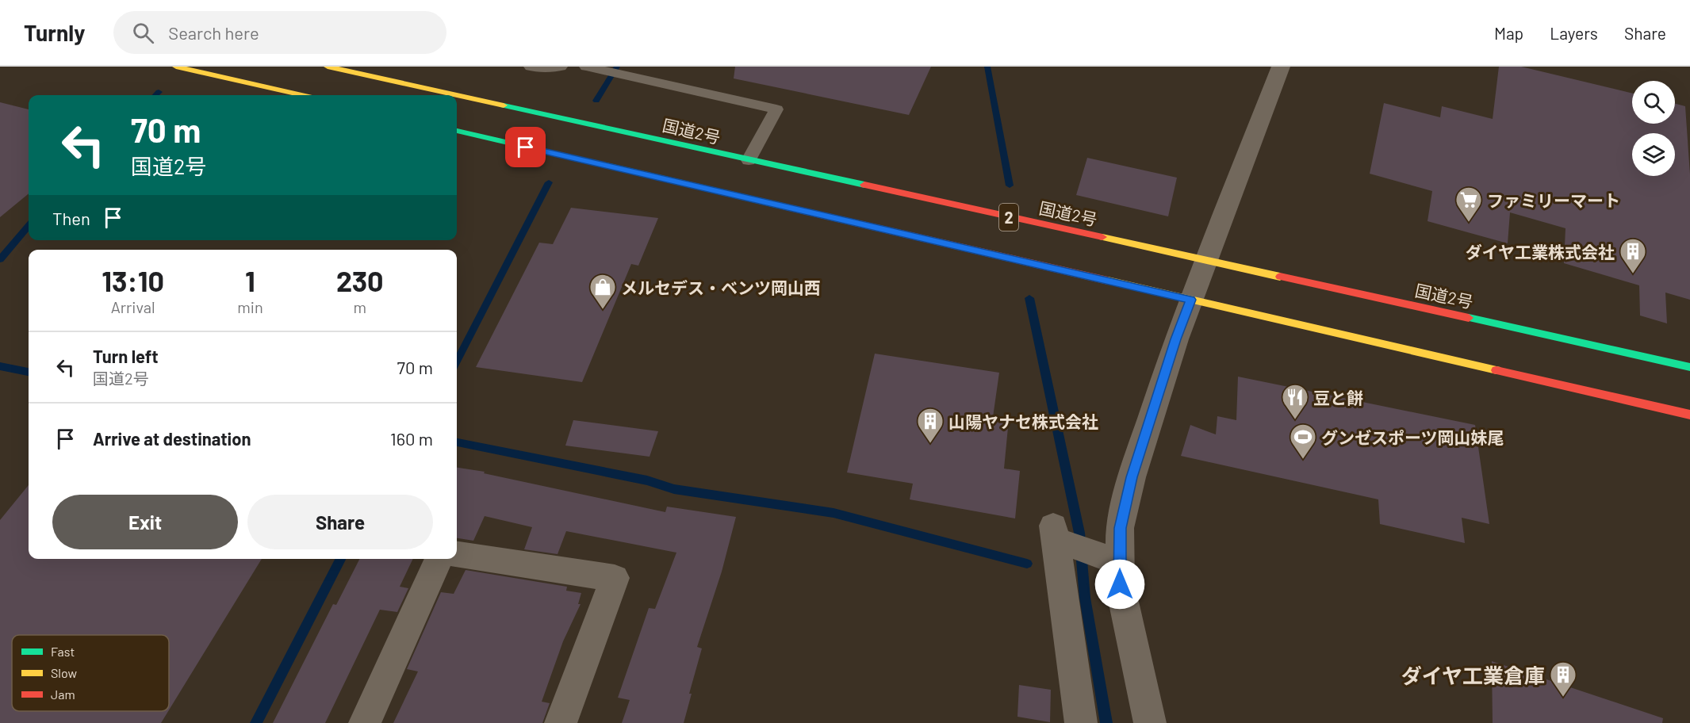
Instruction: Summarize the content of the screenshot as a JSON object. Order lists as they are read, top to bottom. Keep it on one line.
{"streets":{"highway":["国道2号","2"]},"places":{"supermarket":["ファミリーマート"],"building":["ダイヤ工業株式会社","山陽ヤナセ株式会社","ダイヤ工業倉庫"],"shop":["メルセデス・ベンツ岡山西"],"restaurant":["豆と餅"],"sports":["グンゼスポーツ岡山妹尾"]},"legend":["Fast","Slow","Jam"],"page":{"header":"Turnly","search":"Search here","nav":["Map","Layers","Share"],"turn":["70 m","国道2号"],"then":"Then","eta":["13:10","Arrival","1","min","230","m"],"list":[{"name":"Turn left","note":"国道2号","value":"70 m"},{"name":"Arrive at destination","value":"160 m"}],"buttons":["Exit","Share"]}}
